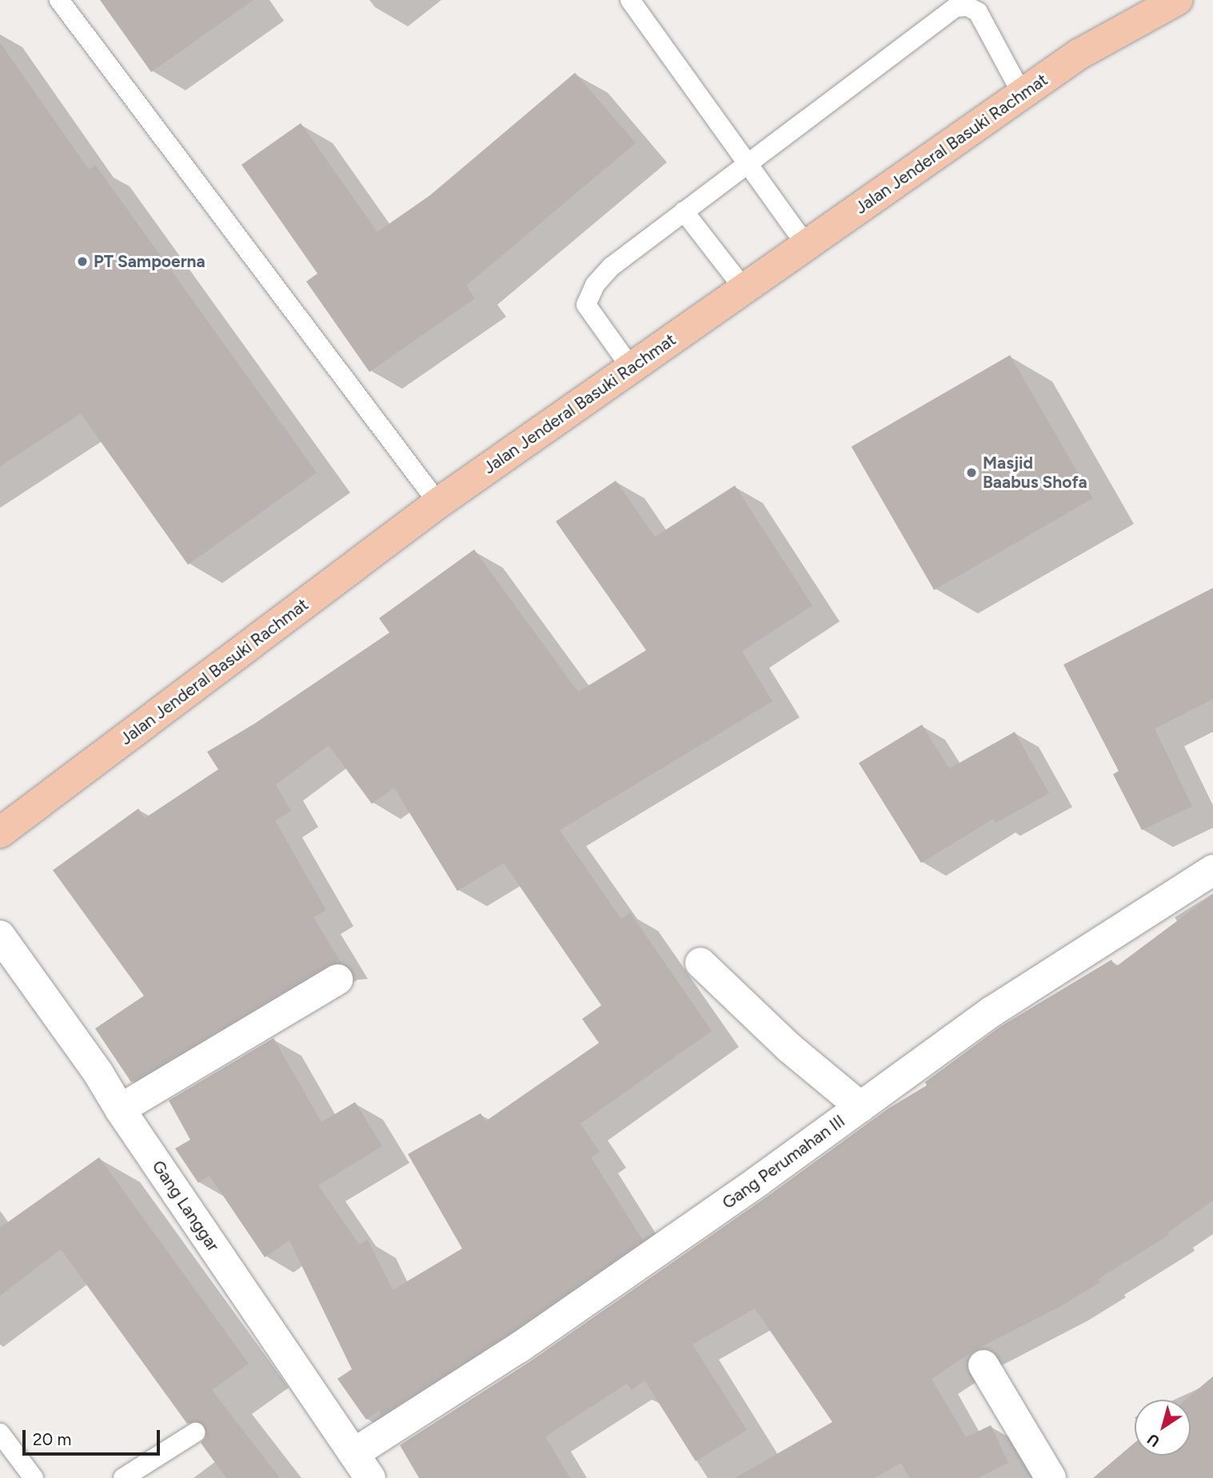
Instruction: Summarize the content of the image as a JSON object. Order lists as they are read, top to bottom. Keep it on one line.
{"streets":{"main road":["Jalan Jenderal Basuki Rachmat"],"street":["Gang Perumahan III","Gang Langgar"]},"crossings":[["Gang Perumahan III","Gang Langgar"]],"places":["PT Sampoerna","Masjid Baabus Shofa"],"scale_bar":"20 m","north":"bottom left"}
